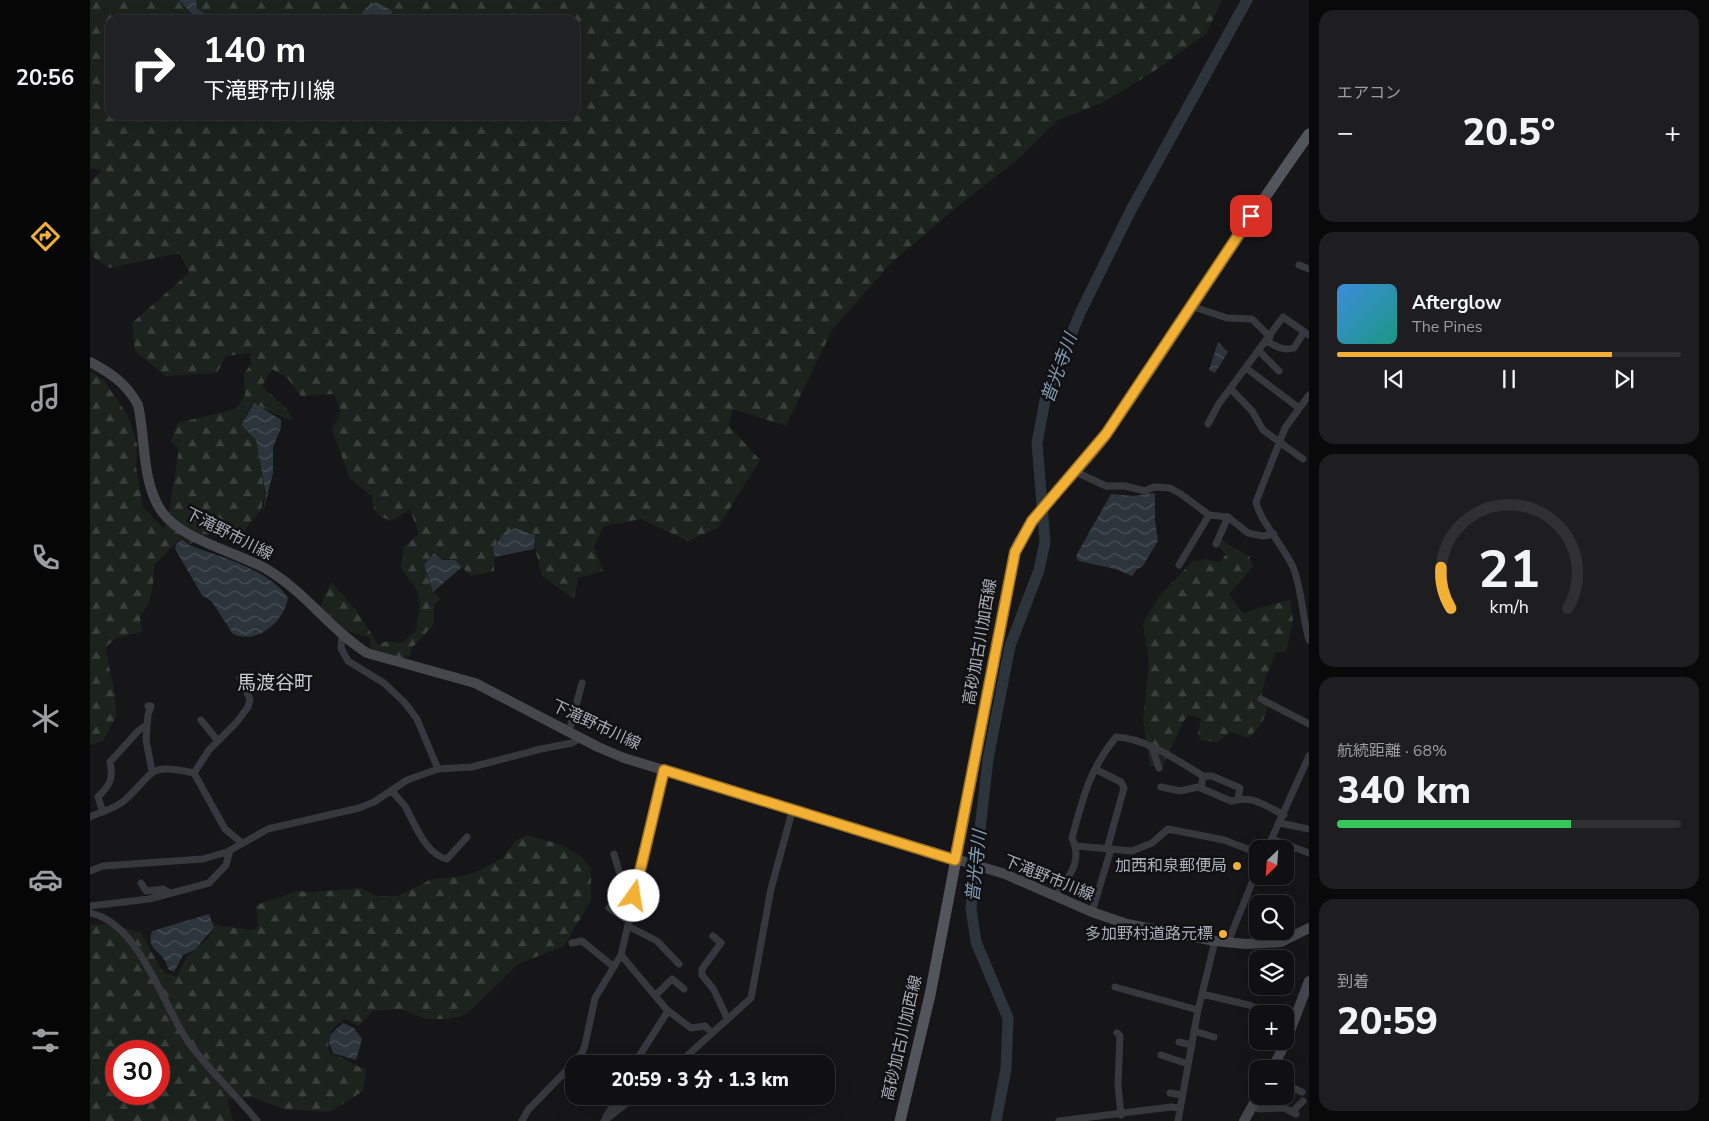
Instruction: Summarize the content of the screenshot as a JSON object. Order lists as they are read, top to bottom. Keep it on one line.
{"streets":{"main road":["下滝野市川線","高砂加古川加西線"]},"crossings":[["下滝野市川線","高砂加古川加西線"]],"districts":["馬渡谷町"],"water":["普光寺川"],"places":["加西和泉郵便局","多加野村道路元標"],"north":"bottom left","page":{"tabs":"20:56","tile":["エアコン",["航続距離 · 68%","340 km"],["到着","20:59"]],"turn":["140 m","下滝野市川線"],"heat":["−","20.5°","+"],"song":["Afterglow","The Pines"],"map_buttons":["+","−"],"limit":"30","trip":"20:59 · 3 分 · 1.3 km","gauge":["21","km/h"]}}
